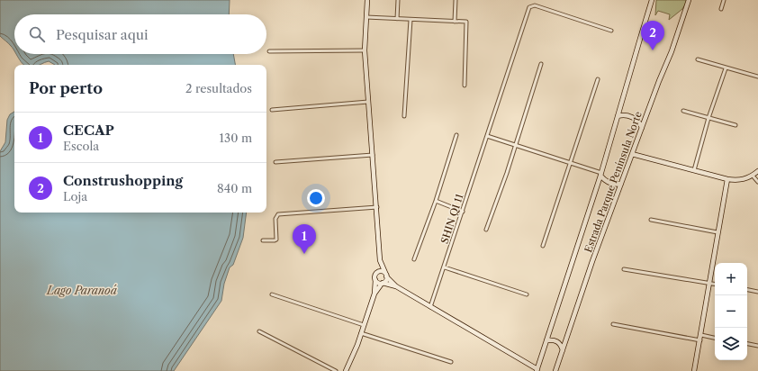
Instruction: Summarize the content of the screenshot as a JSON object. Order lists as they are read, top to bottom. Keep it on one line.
{"streets":{"street":["Estrada Parque Península Norte","SHIN QI 11"]},"water":["Lago Paranoá"],"page":{"search":"Pesquisar aqui","pins":["2","1"],"heading":["Por perto","2 resultados"],"list":[{"mark":"1","name":"CECAP","note":"Escola","value":"130 m"},{"mark":"2","name":"Construshopping","note":"Loja","value":"840 m"}],"map_buttons":["+","−"]}}
